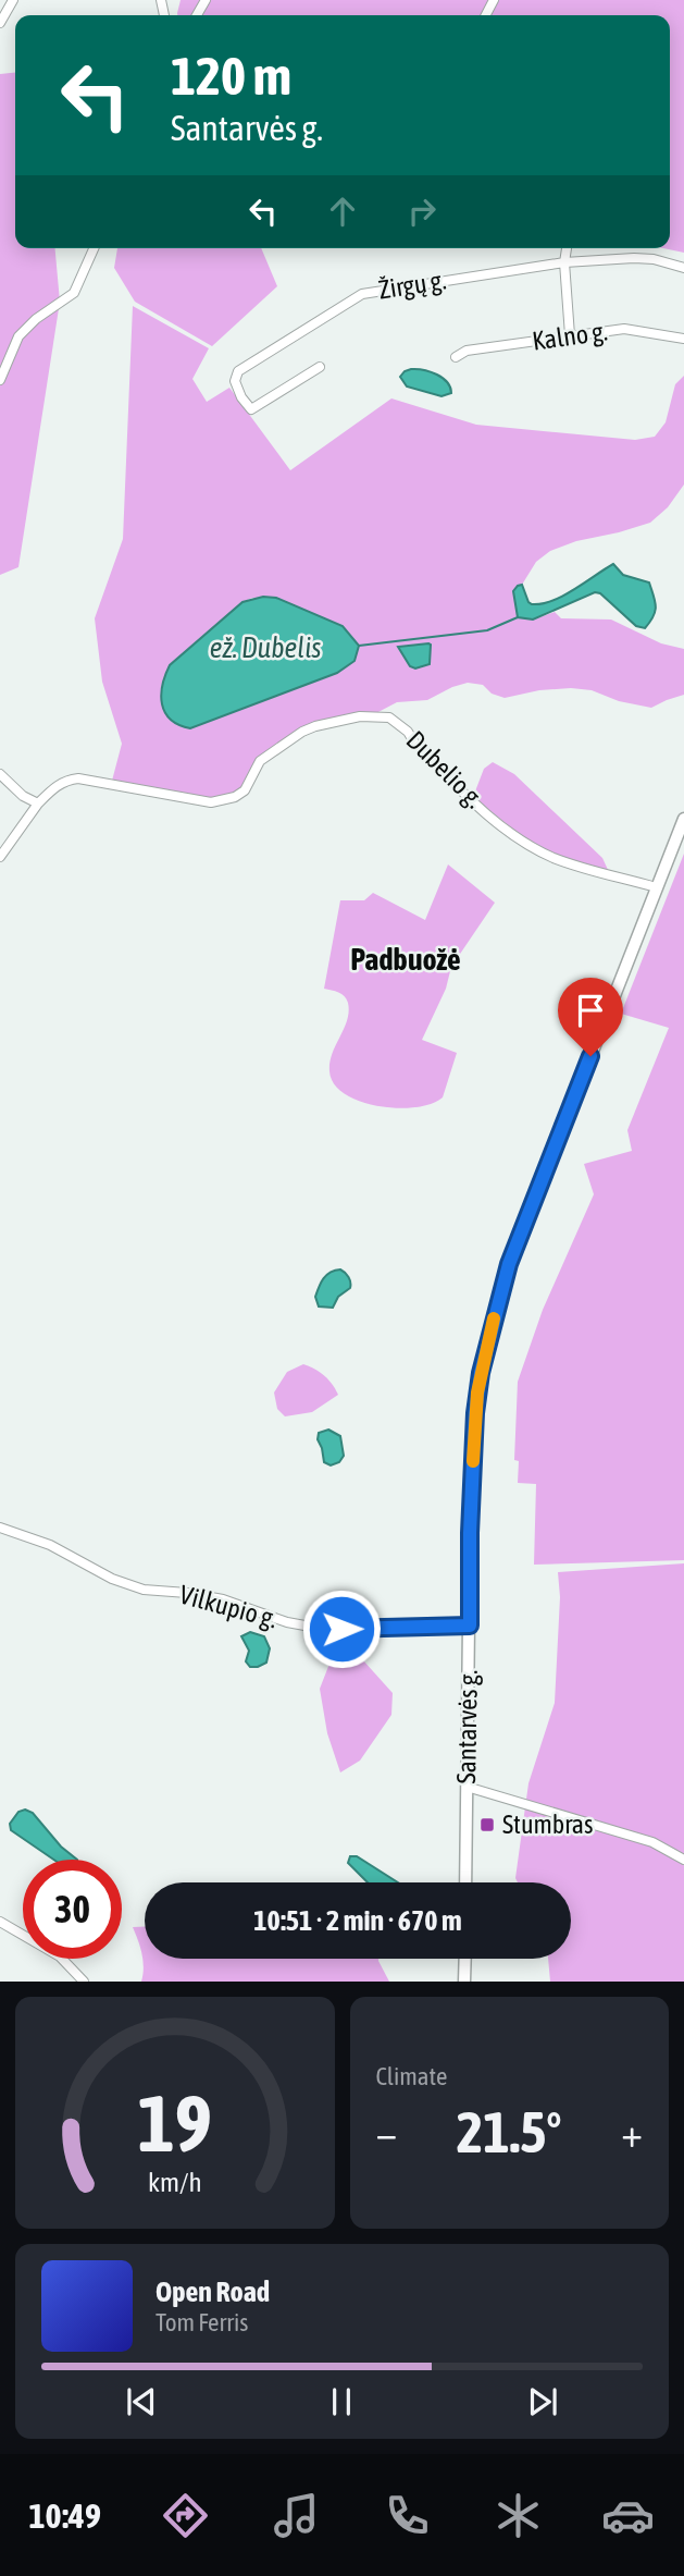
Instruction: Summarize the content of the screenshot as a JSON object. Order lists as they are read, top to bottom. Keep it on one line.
{"streets":{"main road":["Santarvės g."],"street":["Žirgų g.","Kalno g.","Dubelio g.","Vilkupio g."]},"crossings":[["Dubelio g.","Santarvės g."],["Vilkupio g.","Santarvės g."]],"districts":["Padbuožė"],"water":["ež. Dubelis"],"places":{"transit":["Stumbras"]},"page":{"turn":["120 m","Santarvės g."],"limit":"30","trip":"10:51 · 2 min · 670 m","tile":"Climate","heat":["−","21.5°","+"],"song":["Open Road","Tom Ferris"],"tabs":"10:49","gauge":["19","km/h"]}}
